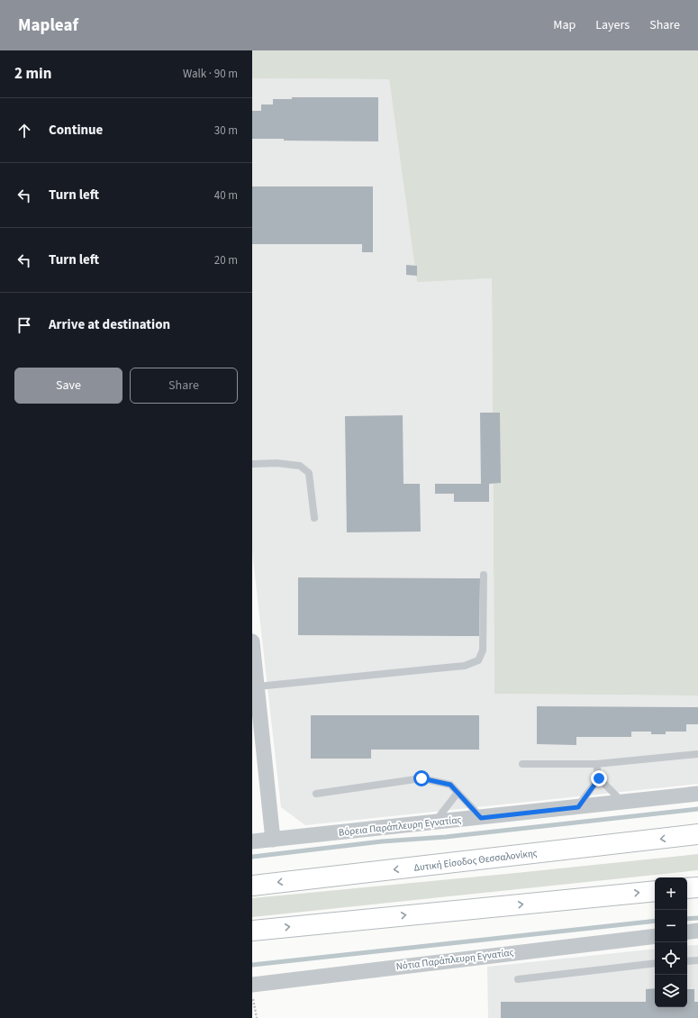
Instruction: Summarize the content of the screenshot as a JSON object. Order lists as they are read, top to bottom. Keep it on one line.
{"streets":{"highway":["Δυτική Είσοδος Θεσσαλονίκης"],"street":["Βόρεια Παράπλευρη Εγνατίας","Νότια Παράπλευρη Εγνατίας"]},"page":{"header":"Mapleaf","nav":["Map","Layers","Share"],"heading":["2 min","Walk · 90 m"],"list":[["Continue","30 m"],["Turn left","40 m"],["Turn left","20 m"],"Arrive at destination"],"buttons":["Save","Share"],"map_buttons":["+","−"]}}
